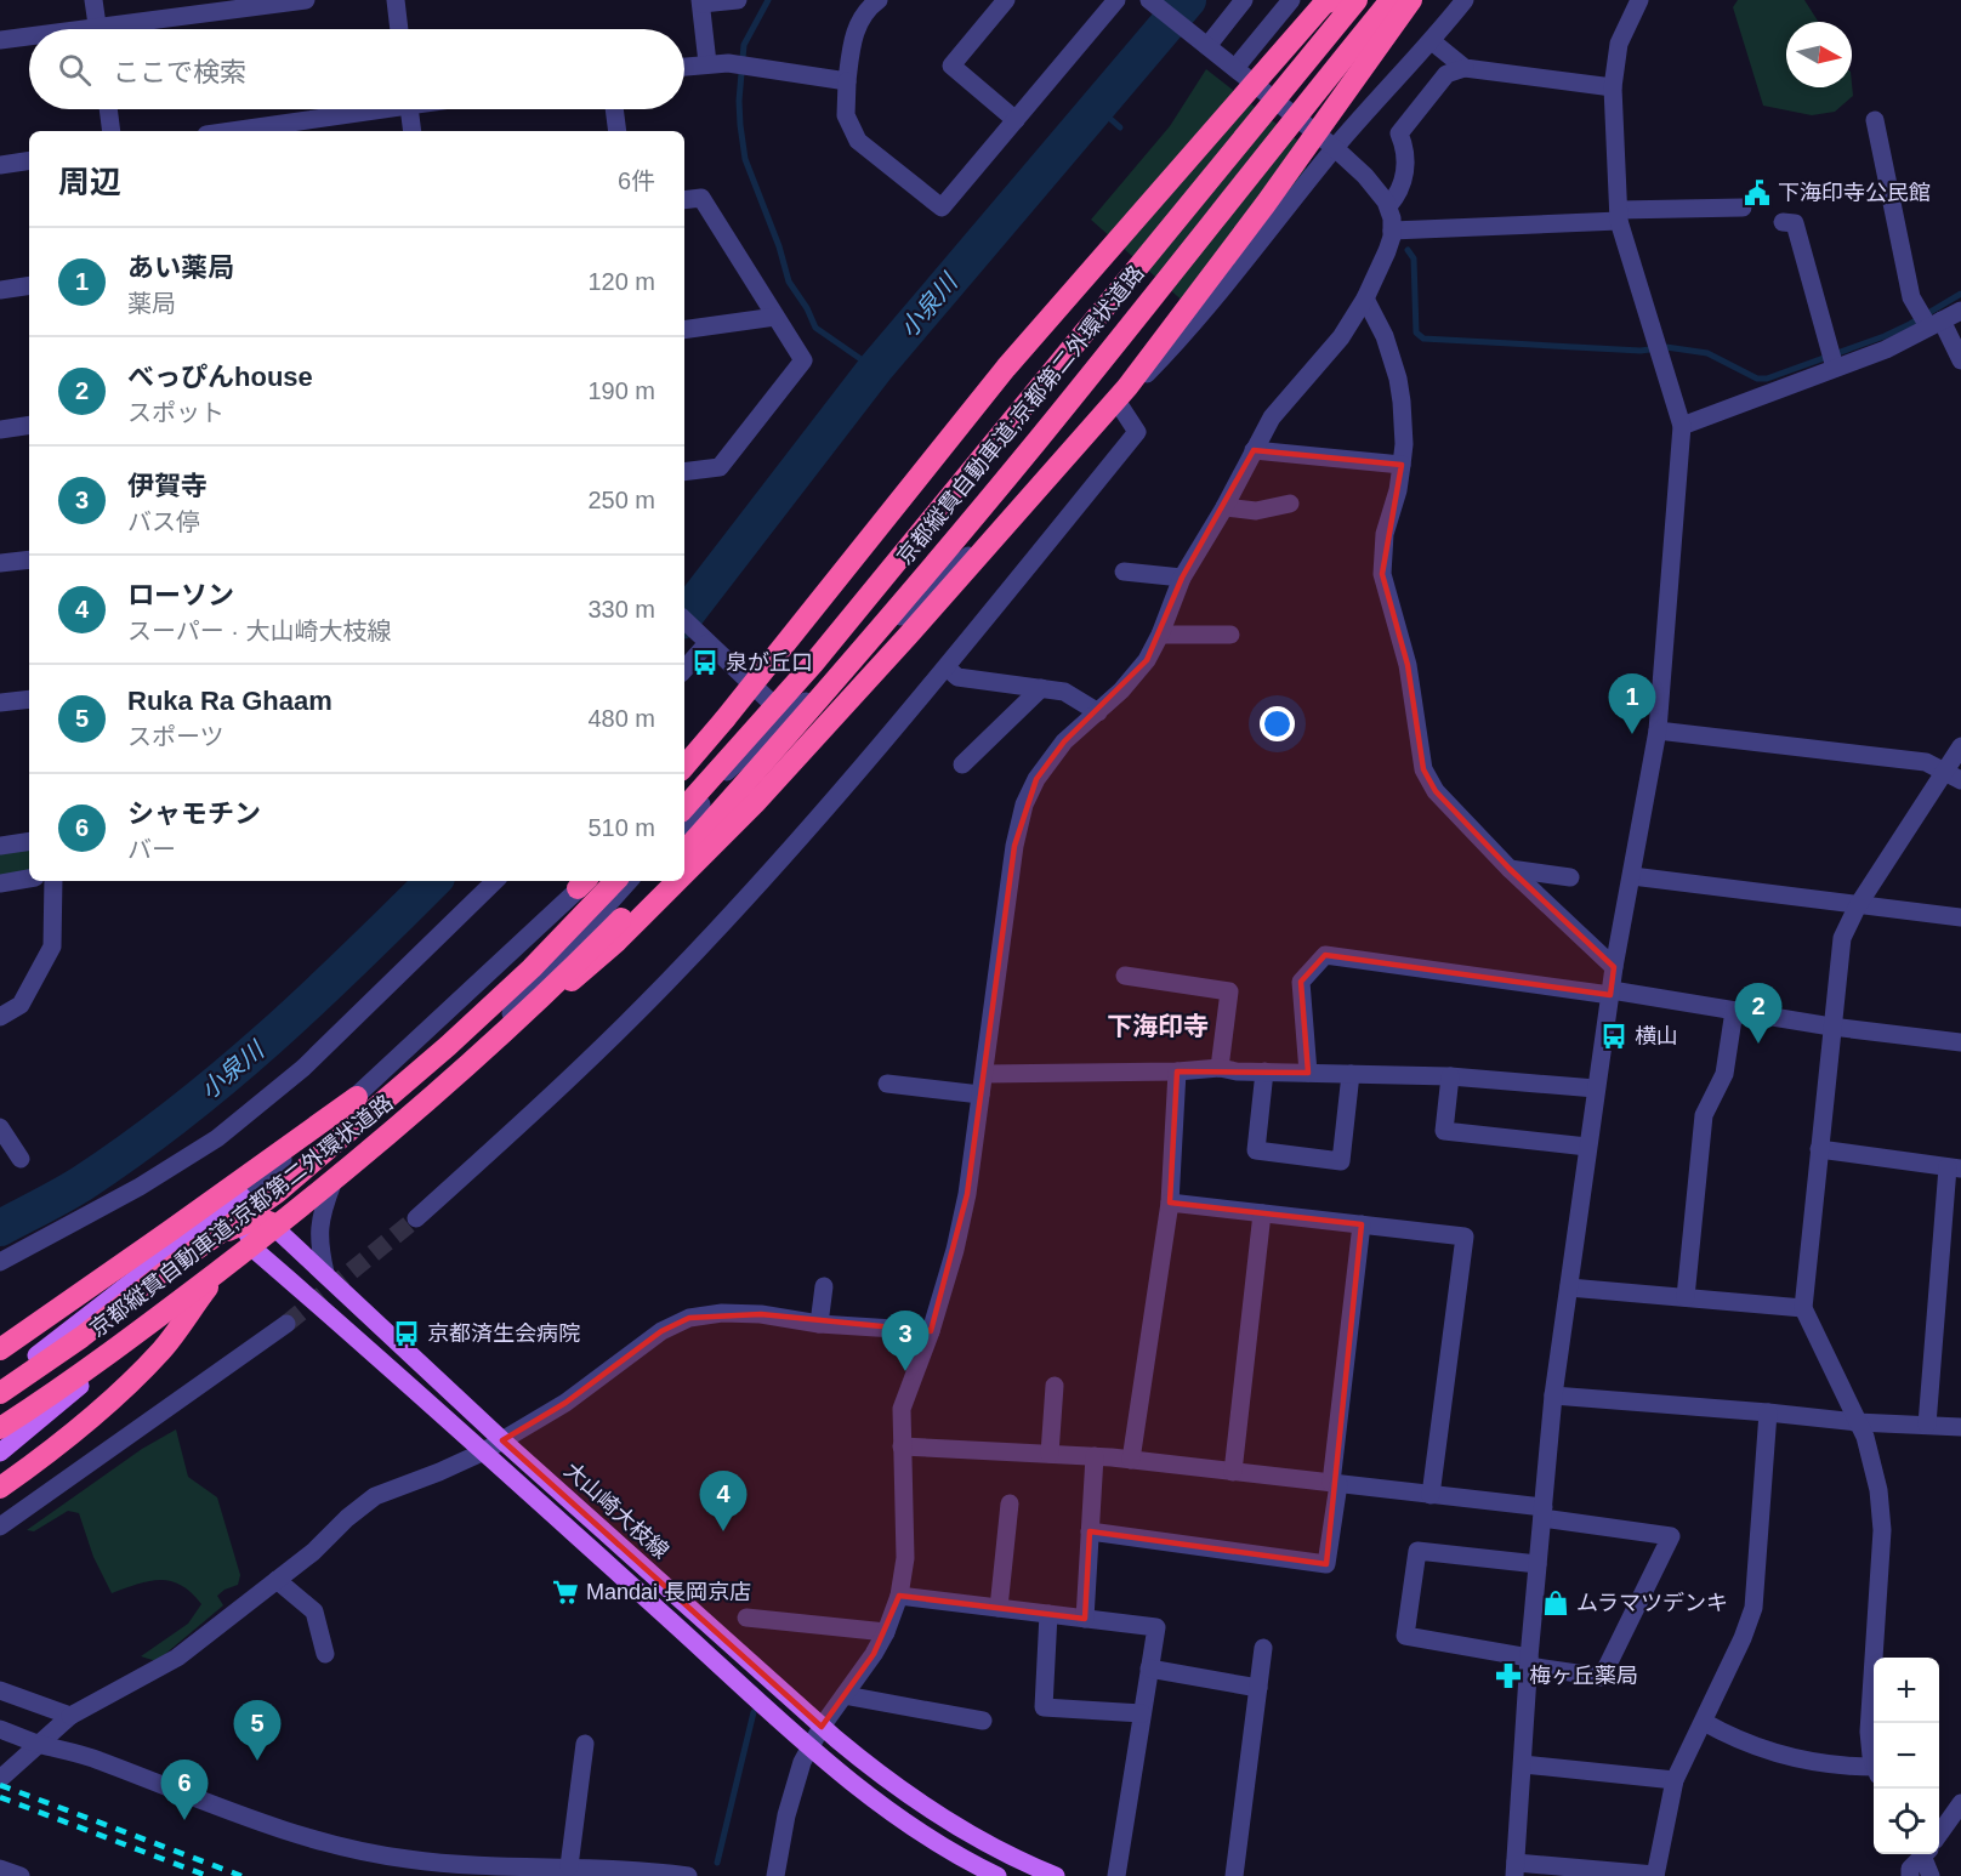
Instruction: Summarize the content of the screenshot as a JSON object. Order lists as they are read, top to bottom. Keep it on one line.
{"streets":{"highway":["京都縦貫自動車道;京都第二外環状道路"],"main road":["大山崎大枝線"]},"districts":["下海印寺"],"water":["小泉川"],"places":{"public building":["下海印寺公民館"],"bus stop":["泉が丘口","横山","京都済生会病院"],"supermarket":["Mandai 長岡京店"],"shop":["ムラマツデンキ"],"pharmacy":["梅ヶ丘薬局"]},"north":"right","page":{"search":"ここで検索","heading":["周辺","6件"],"list":[{"mark":"1","name":"あい薬局","note":"薬局","value":"120 m"},{"mark":"2","name":"べっぴんhouse","note":"スポット","value":"190 m"},{"mark":"3","name":"伊賀寺","note":"バス停","value":"250 m"},{"mark":"4","name":"ローソン","note":"スーパー · 大山崎大枝線","value":"330 m"},{"mark":"5","name":"Ruka Ra Ghaam","note":"スポーツ","value":"480 m"},{"mark":"6","name":"シャモチン","note":"バー","value":"510 m"}],"pins":["1","2","3","4","5","6"],"map_buttons":["+","−"]}}
